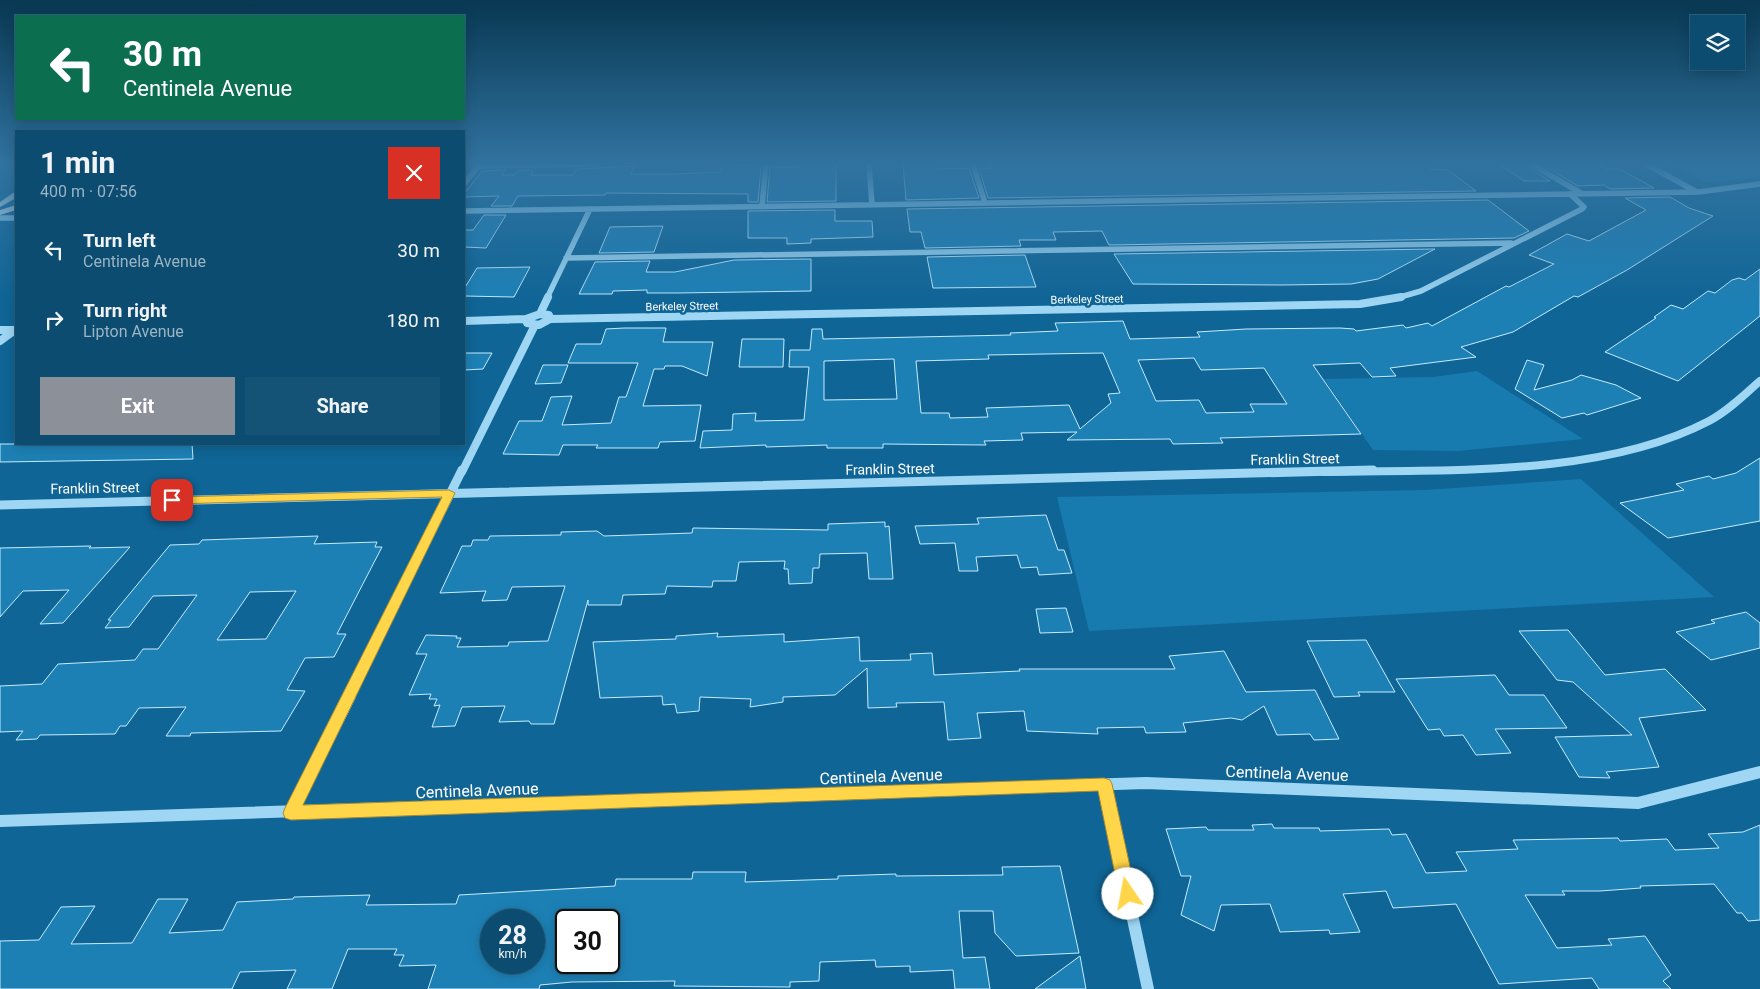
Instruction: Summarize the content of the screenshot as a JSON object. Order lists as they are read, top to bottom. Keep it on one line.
{"streets":{"street":["Berkeley Street","Franklin Street","Centinela Avenue"]},"page":{"turn":["30 m","Centinela Avenue"],"heading":["1 min","400 m · 07:56"],"list":[{"name":"Turn left","note":"Centinela Avenue","value":"30 m"},{"name":"Turn right","note":"Lipton Avenue","value":"180 m"}],"buttons":["Exit","Share"],"speed":"28 km/h","limit":"30"}}
